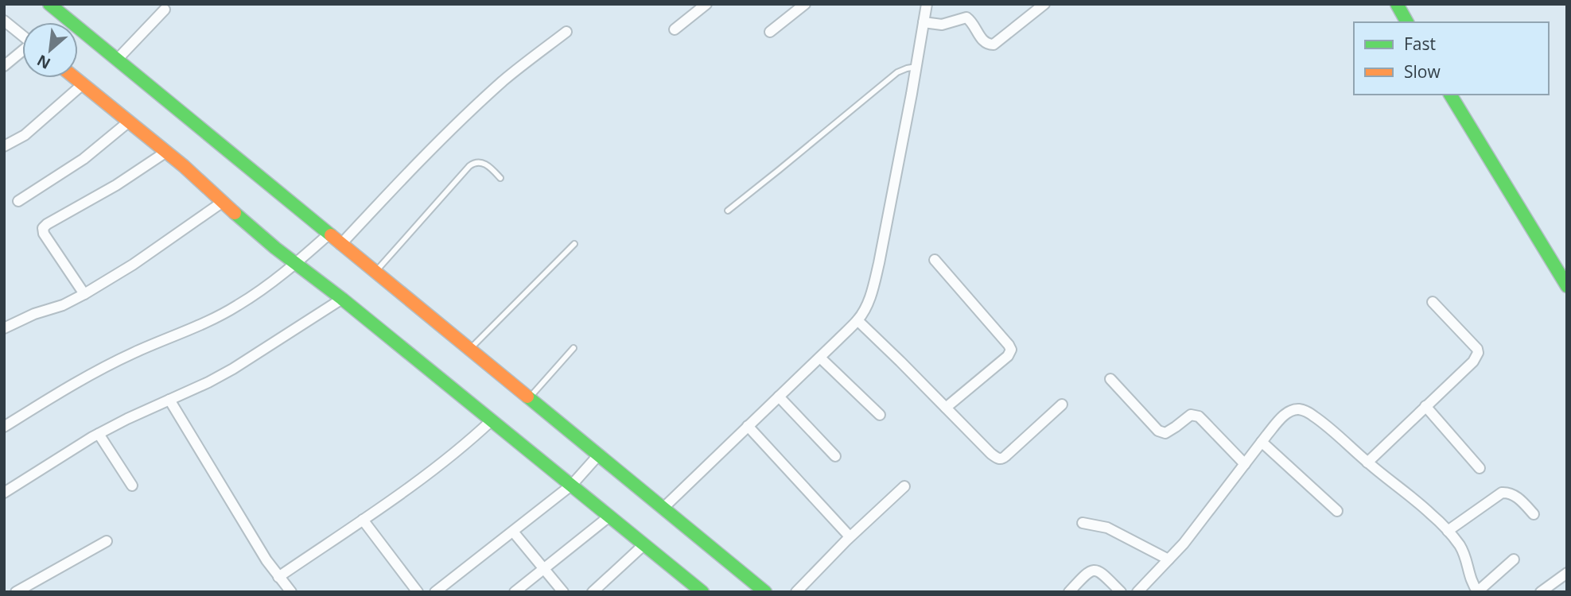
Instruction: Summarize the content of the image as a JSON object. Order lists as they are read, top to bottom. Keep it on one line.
{"legend":["Fast","Slow"],"north":"bottom left"}
